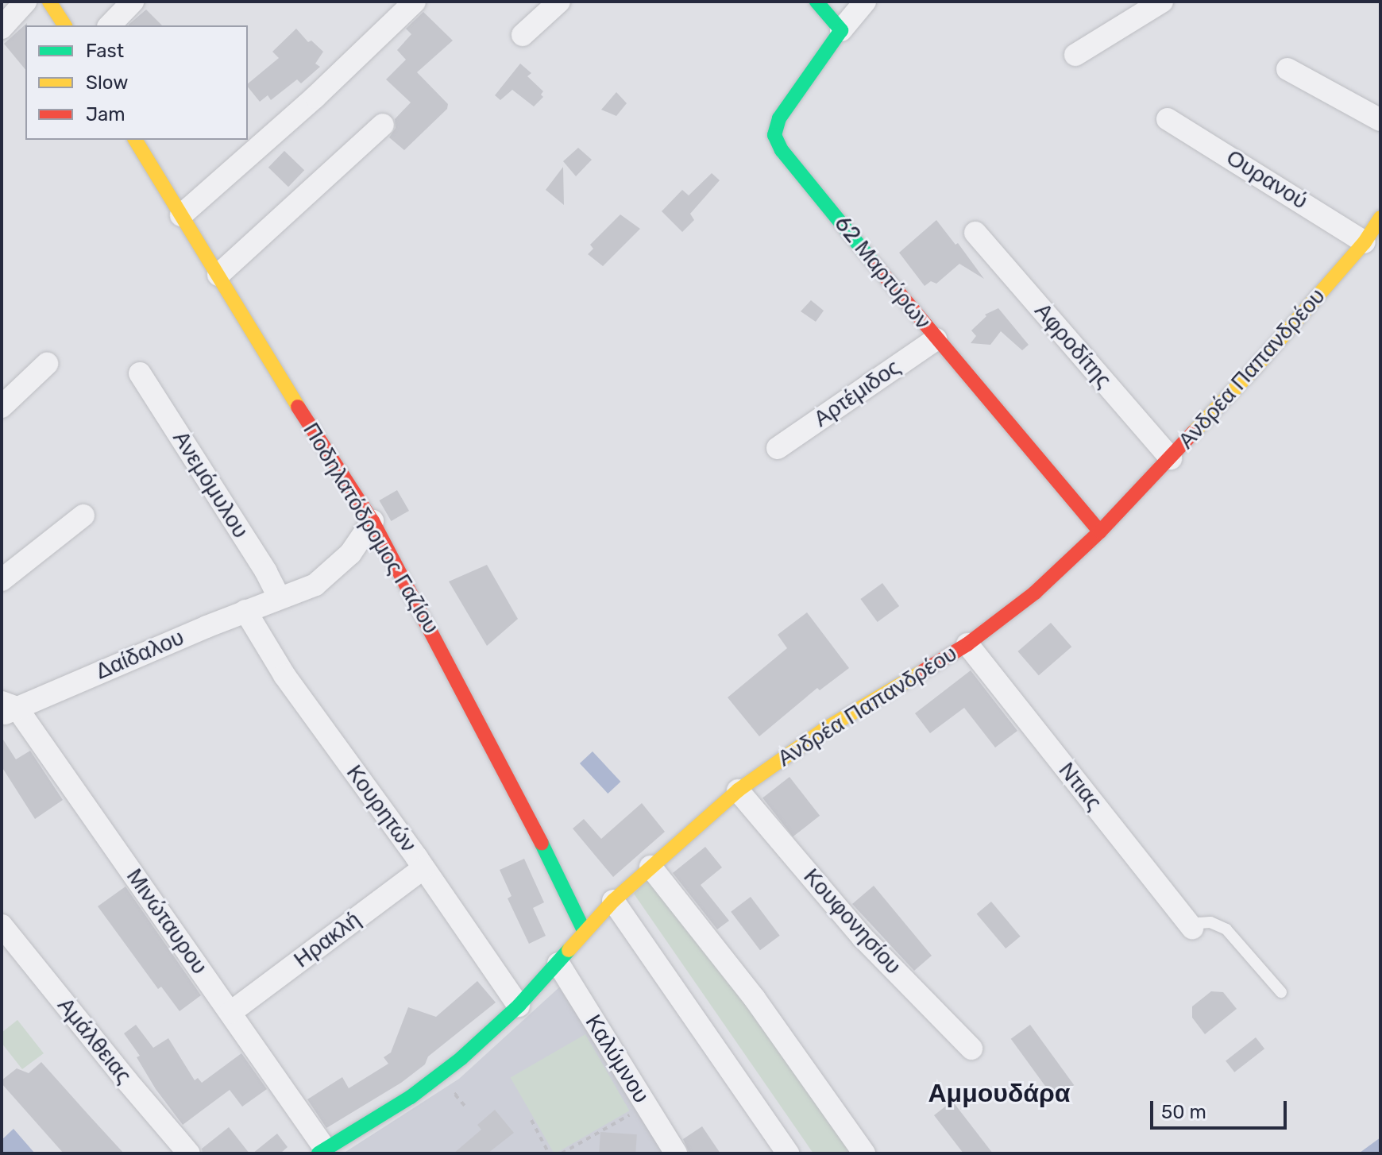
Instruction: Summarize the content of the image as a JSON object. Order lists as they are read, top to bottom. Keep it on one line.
{"streets":{"street":["Ουρανού","62 Μαρτύρων","Αφροδίτης","Ανδρέα Παπανδρέου","Αρτέμιδος","Ανεμόμυλου","Ποδηλατόδρομος Γαζίου","Δαίδαλου","Ντιας","Κουρητών","Μινώταυρου","Κουφονησίου","Ηρακλή","Αμάλθειας","Καλύμνου"]},"crossings":[["Ουρανού","Ανδρέα Παπανδρέου"],["62 Μαρτύρων","Ανδρέα Παπανδρέου"],["62 Μαρτύρων","Αρτέμιδος"],["Αφροδίτης","Ανδρέα Παπανδρέου"],["Ανδρέα Παπανδρέου","Ποδηλατόδρομος Γαζίου"],["Ανδρέα Παπανδρέου","Ντιας"],["Ανδρέα Παπανδρέου","Κουρητών"],["Ανδρέα Παπανδρέου","Μινώταυρου"],["Ανδρέα Παπανδρέου","Κουφονησίου"],["Ανδρέα Παπανδρέου","Καλύμνου"],["Ανεμόμυλου","Δαίδαλου"],["Ποδηλατόδρομος Γαζίου","Δαίδαλου"],["Δαίδαλου","Κουρητών"],["Δαίδαλου","Μινώταυρου"],["Κουρητών","Ηρακλή"],["Μινώταυρου","Ηρακλή"]],"districts":["Αμμουδάρα"],"legend":["Fast","Slow","Jam"],"scale_bar":"50 m"}
